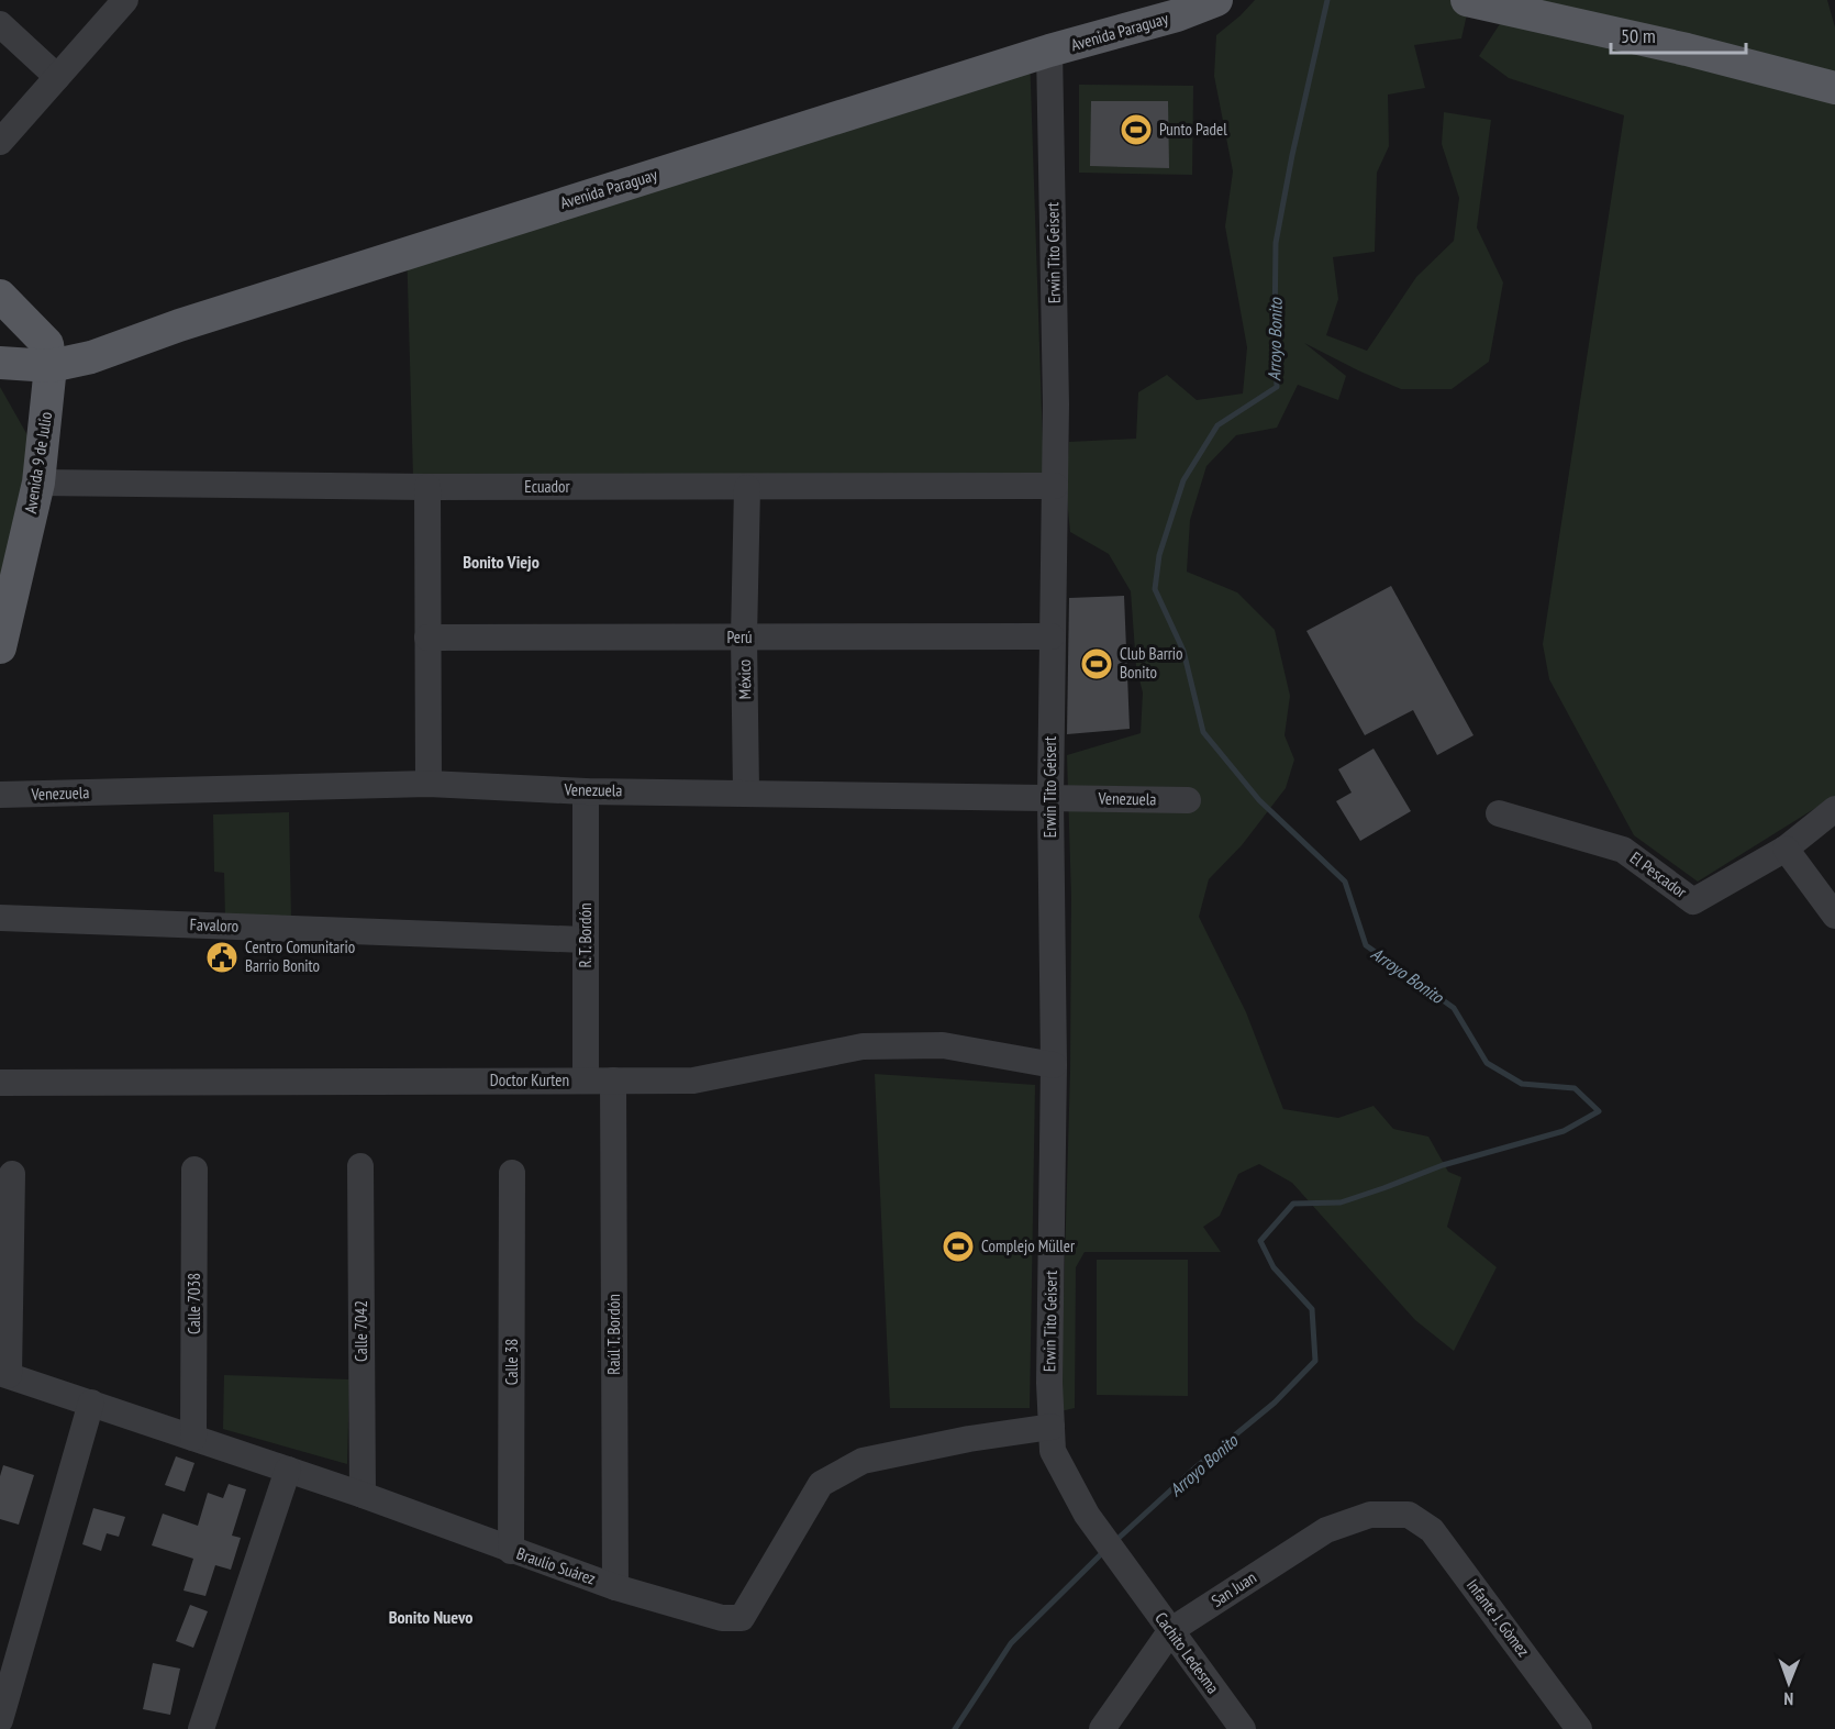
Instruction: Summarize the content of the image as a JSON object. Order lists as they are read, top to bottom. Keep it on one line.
{"streets":{"main road":["Avenida Paraguay","Avenida 9 de Julio"],"street":["Erwin Tito Geisert","Ecuador","Perú","México","Venezuela","El Pescador","Favaloro","R. T. Bordón","Doctor Kurten","Calle 7038","Calle 7042","Raúl T. Bordón","Calle 38","Braulio Suárez","San Juan","Infante J. Gòmez","Cachito Ledesma"]},"crossings":[["Avenida Paraguay","Erwin Tito Geisert"],["Avenida Paraguay","Avenida 9 de Julio"],["Erwin Tito Geisert","Ecuador"],["Erwin Tito Geisert","Perú"],["Erwin Tito Geisert","Venezuela"],["Erwin Tito Geisert","Doctor Kurten"],["Erwin Tito Geisert","Braulio Suárez"],["Erwin Tito Geisert","Cachito Ledesma"],["Avenida 9 de Julio","Ecuador"],["Ecuador","México"],["Perú","México"],["México","Venezuela"],["Venezuela","R. T. Bordón"],["Favaloro","R. T. Bordón"],["R. T. Bordón","Doctor Kurten"],["Doctor Kurten","Raúl T. Bordón"],["Calle 7038","Braulio Suárez"],["Calle 7042","Braulio Suárez"],["Raúl T. Bordón","Braulio Suárez"],["Calle 38","Braulio Suárez"],["San Juan","Infante J. Gòmez"],["San Juan","Cachito Ledesma"]],"districts":["Bonito Viejo","Bonito Nuevo"],"water":["Arroyo Bonito"],"places":{"sports":["Punto Padel","Club Barrio Bonito","Complejo Müller"],"public building":["Centro Comunitario Barrio Bonito"]},"scale_bar":"50 m","north":"bottom"}
